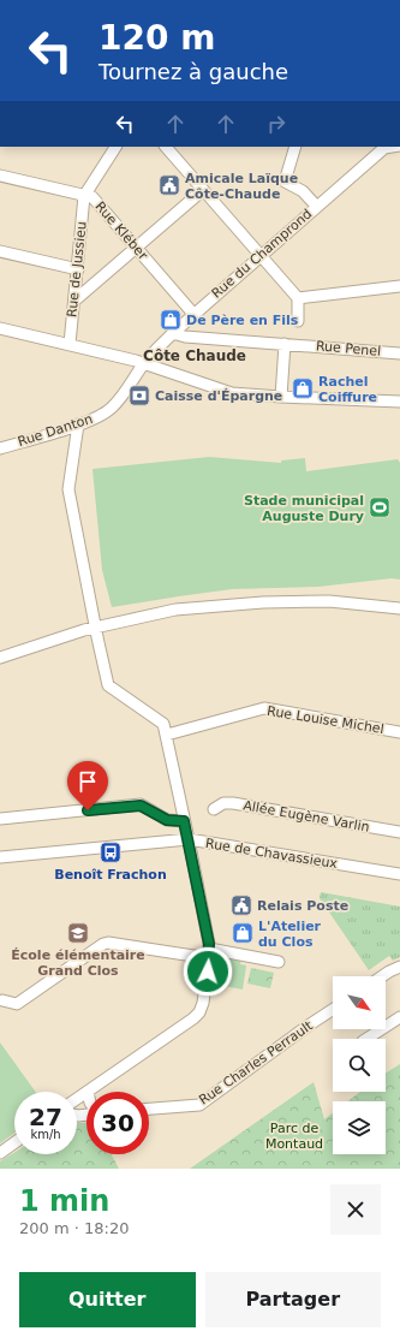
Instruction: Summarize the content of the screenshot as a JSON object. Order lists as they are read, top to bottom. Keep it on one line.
{"streets":{"street":["Rue Kléber","Rue du Champrond","Rue de Jussieu","Rue Penel","Rue Danton","Rue Louise Michel","Allée Eugène Varlin","Rue de Chavassieux","Rue Charles Perrault"]},"crossings":[["Rue Kléber","Rue du Champrond"],["Rue Kléber","Rue de Jussieu"],["Rue du Champrond","Rue Penel"],["Rue du Champrond","Rue Danton"]],"districts":["Côte Chaude"],"parks":["Parc de Montaud"],"places":{"public building":["Amicale Laïque Côte-Chaude","Relais Poste"],"shop":["De Père en Fils","Rachel Coiffure","L'Atelier du Clos"],"bank":["Caisse d'Épargne"],"sports":["Stade municipal Auguste Dury"],"bus stop":["Benoît Frachon"],"school or university":["École élémentaire Grand Clos"]},"north":"bottom right","page":{"turn":["120 m","Tournez à gauche"],"speed":"27 km/h","limit":"30","heading":["1 min","200 m · 18:20"],"buttons":["Quitter","Partager"]}}
